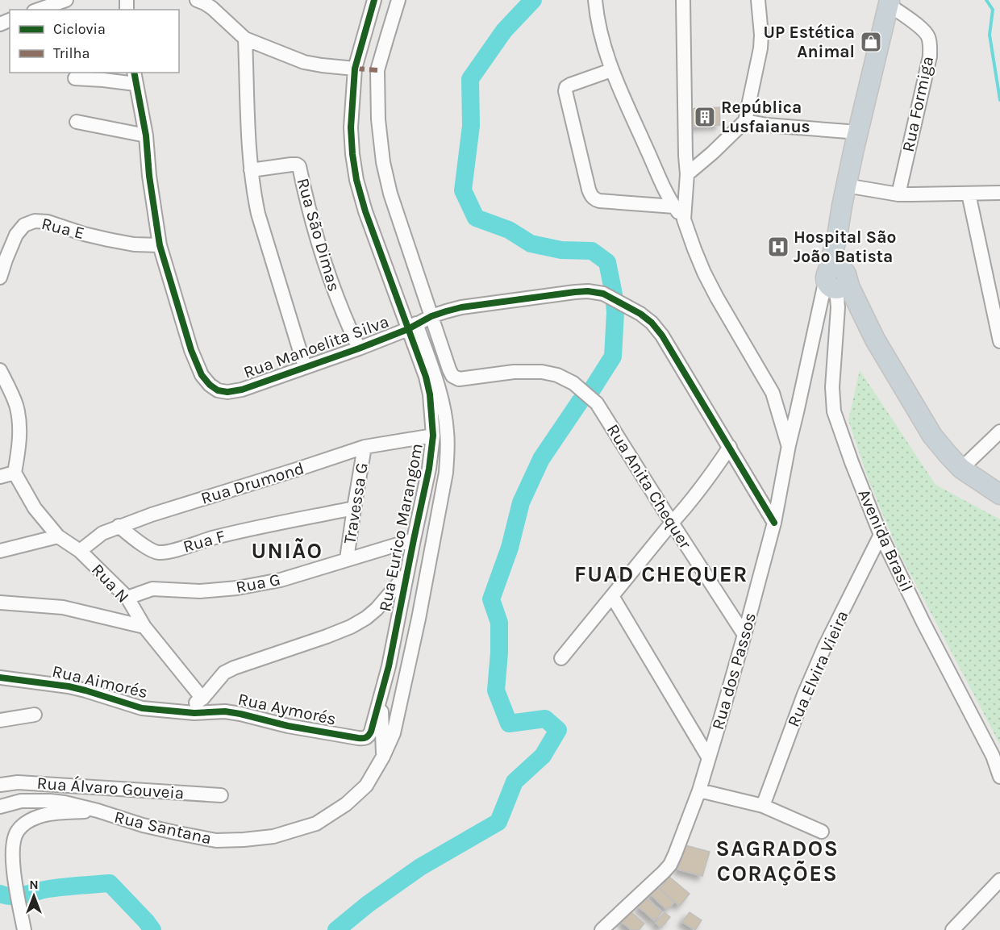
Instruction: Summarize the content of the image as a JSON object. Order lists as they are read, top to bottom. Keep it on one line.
{"streets":{"street":["Rua Formiga","Rua E","Rua São Dimas","Rua Manoelita Silva","Rua Drumond","Rua Anita Chequer","Travessa G","Rua Eurico Marangom","Avenida Brasil","Rua F","Rua N","Rua G","Rua Elvira Vieira","Rua dos Passos","Rua Aimorés","Rua Aymorés","Rua Álvaro Gouveia","Rua Santana"]},"crossings":[["Rua E","Rua Manoelita Silva"],["Rua São Dimas","Rua Manoelita Silva"],["Rua Manoelita Silva","Rua Anita Chequer"],["Rua Manoelita Silva","Rua Eurico Marangom"],["Rua Drumond","Travessa G"],["Rua Drumond","Rua Eurico Marangom"],["Rua Drumond","Rua F"],["Rua Drumond","Rua N"],["Rua Anita Chequer","Rua dos Passos"],["Travessa G","Rua F"],["Travessa G","Rua G"],["Rua Eurico Marangom","Rua G"],["Rua Eurico Marangom","Rua Aymorés"],["Rua Eurico Marangom","Rua Santana"],["Avenida Brasil","Rua Elvira Vieira"],["Avenida Brasil","Rua dos Passos"],["Rua N","Rua G"],["Rua Aimorés","Rua Aymorés"]],"districts":["UNIÃO","FUAD CHEQUER","SAGRADOS CORAÇÕES"],"places":{"shop":["UP Estética Animal"],"building":["República Lusfaianus"],"hospital":["Hospital São João Batista"]},"legend":["Ciclovia","Trilha"],"north":"top"}
